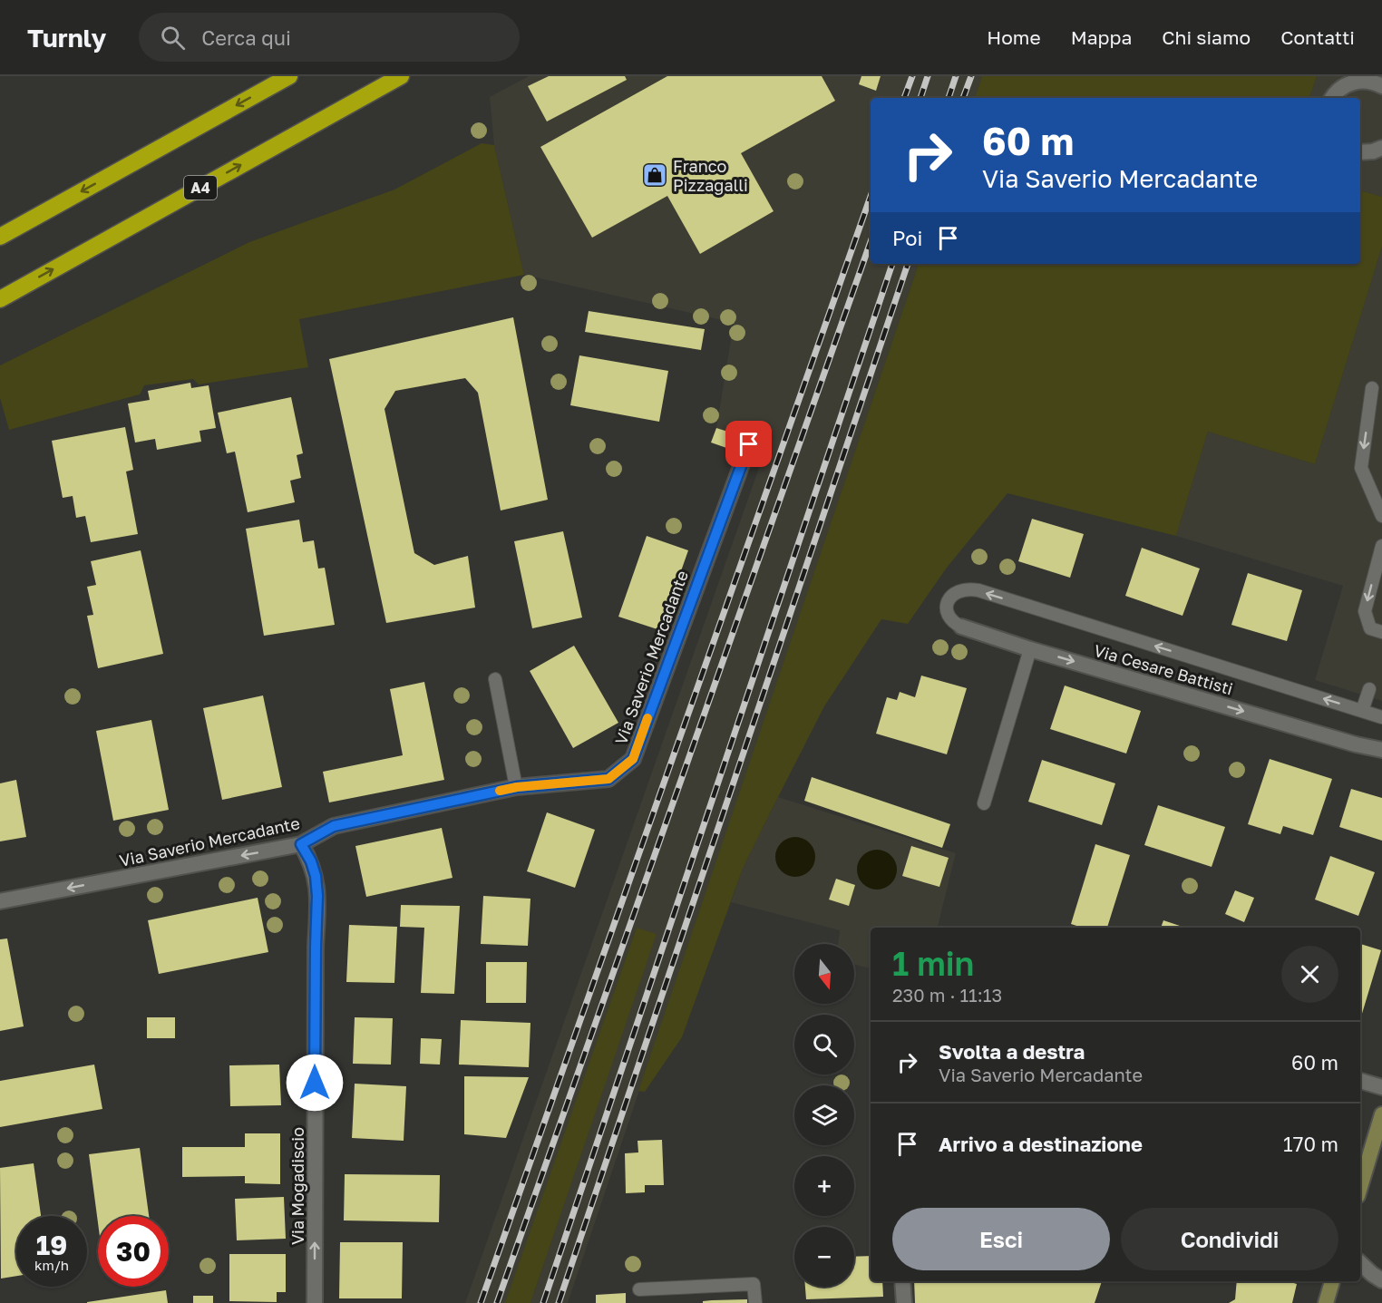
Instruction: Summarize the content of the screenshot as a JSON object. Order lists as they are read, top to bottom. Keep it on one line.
{"streets":{"highway":["A4"],"street":["Via Saverio Mercadante","Via Cesare Battisti","Via Mogadiscio"]},"crossings":[["Via Saverio Mercadante","Via Mogadiscio"]],"one_way":["Via Cesare Battisti","Via Mogadiscio"],"places":{"shop":["Franco Pizzagalli"]},"north":"bottom","page":{"header":"Turnly","search":"Cerca qui","nav":["Home","Mappa","Chi siamo","Contatti"],"turn":["60 m","Via Saverio Mercadante"],"then":"Poi","heading":["1 min","230 m · 11:13"],"map_buttons":["+","−"],"list":[{"name":"Svolta a destra","note":"Via Saverio Mercadante","value":"60 m"},{"name":"Arrivo a destinazione","value":"170 m"}],"buttons":["Esci","Condividi"],"speed":"19 km/h","limit":"30"}}
